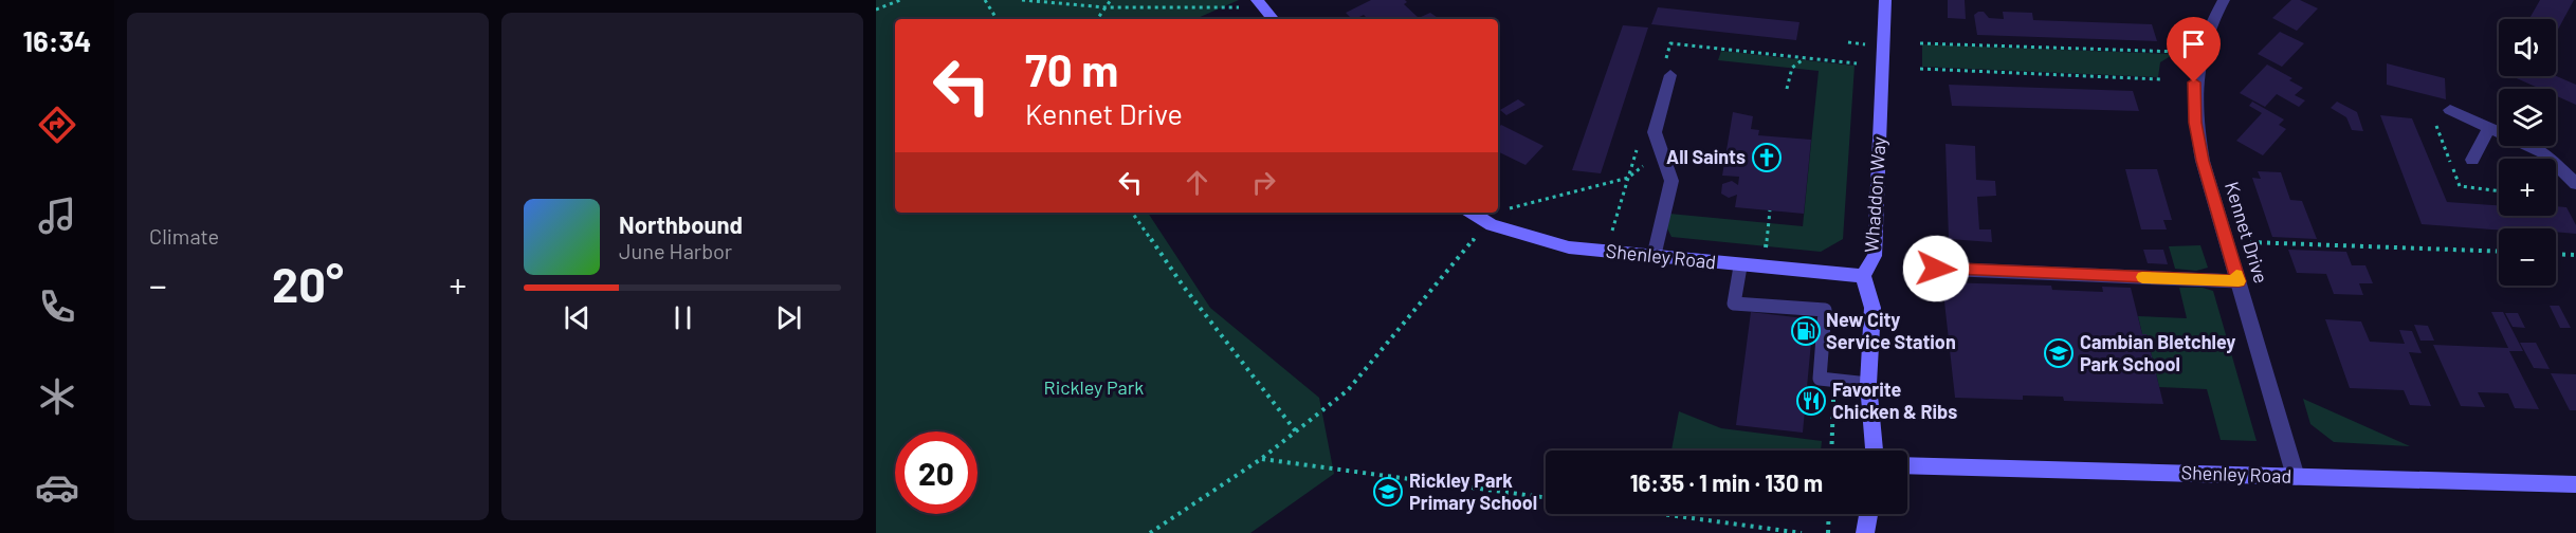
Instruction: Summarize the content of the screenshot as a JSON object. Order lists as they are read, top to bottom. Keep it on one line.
{"streets":{"street":["Whaddon Way","Kennet Drive","Shenley Road"]},"crossings":[["Whaddon Way","Shenley Road"],["Kennet Drive","Shenley Road"]],"parks":["Rickley Park"],"places":{"church":["All Saints"],"fuel station":["New City Service Station"],"school or university":["Cambian Bletchley Park School","Rickley Park Primary School"],"restaurant":["Favorite Chicken & Ribs"]},"page":{"tabs":"16:34","tile":"Climate","map_buttons":["+","−"],"turn":["70 m","Kennet Drive"],"song":["Northbound","June Harbor"],"heat":["−","20°","+"],"limit":"20","trip":"16:35 · 1 min · 130 m"}}
